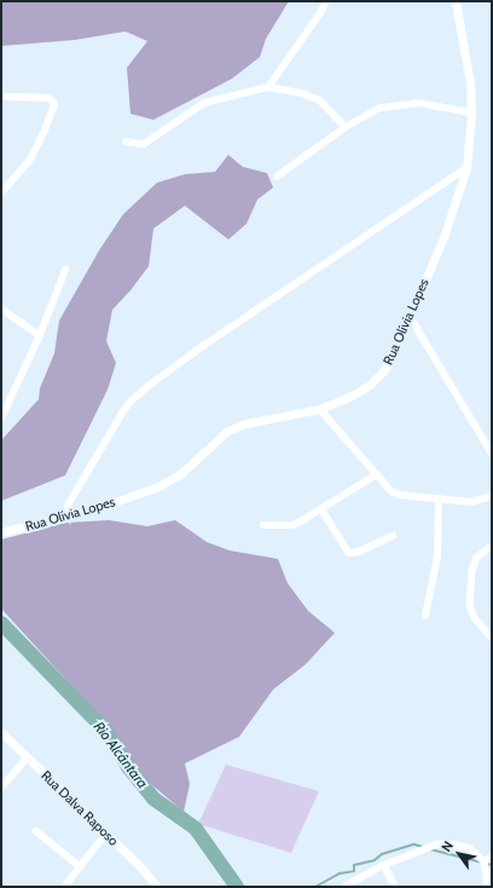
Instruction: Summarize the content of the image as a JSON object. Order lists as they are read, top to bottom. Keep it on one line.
{"streets":{"street":["Rua Olívia Lopes","Rua Dalva Raposo"]},"water":["Rio Alcântara"],"north":"top left"}
